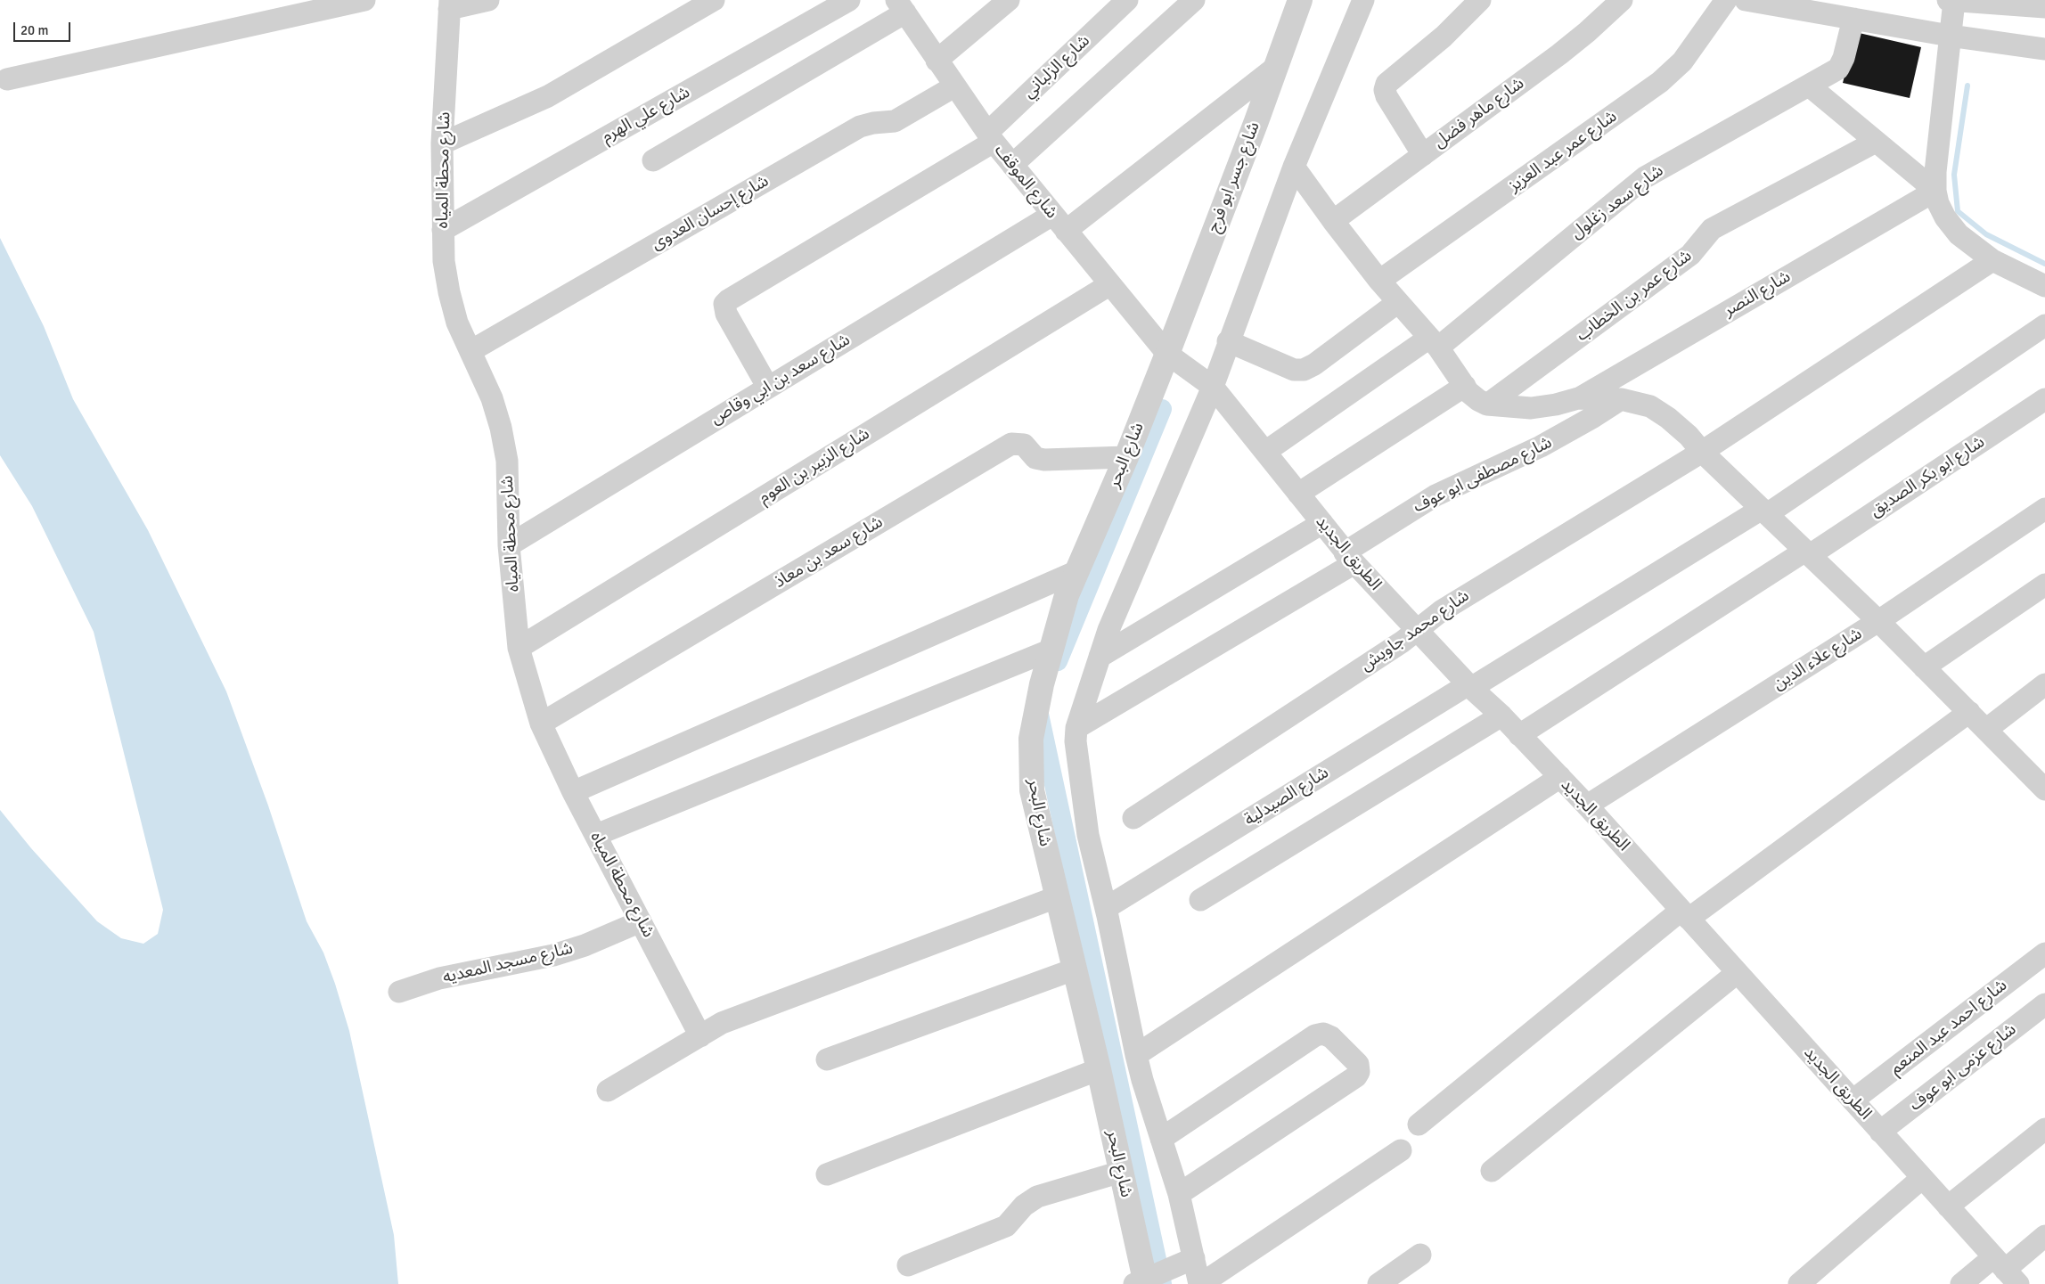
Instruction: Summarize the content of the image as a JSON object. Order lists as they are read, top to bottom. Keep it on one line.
{"streets":{"street":["شارع الزلباني","شارع ماهر فضل","شارع علي الهرم","شارع عمر عبد العزيز","شارع محطة المياه","شارع جسر ابو فرج","شارع الموقف","شارع سعد زغلول","شارع إحسان العدوى","شارع النصر","شارع عمر بن الخطاب","شارع سعد بن ابي وقاص","شارع البحر","شارع الزبير بن العوم","شارع مصطفى ابو عوف","شارع ابو بكر الصديق","شارع سعد بن معاذ","الطريق الجديد","شارع محمد جاويش","شارع علاء الدين","شارع الصيدلية","شارع مسجد المعديه","شارع احمد عبد المنعم","شارع عزمى ابو عوف"]},"crossings":[["شارع الزلباني","شارع الموقف"],["شارع الزلباني","شارع سعد بن ابي وقاص"],["شارع علي الهرم","شارع محطة المياه"],["شارع محطة المياه","شارع إحسان العدوى"],["شارع محطة المياه","شارع سعد بن ابي وقاص"],["شارع محطة المياه","شارع الزبير بن العوم"],["شارع محطة المياه","شارع سعد بن معاذ"],["شارع محطة المياه","شارع مسجد المعديه"],["شارع جسر ابو فرج","شارع الموقف"],["شارع جسر ابو فرج","شارع سعد بن ابي وقاص"],["شارع جسر ابو فرج","شارع البحر"],["شارع جسر ابو فرج","الطريق الجديد"],["شارع الموقف","شارع إحسان العدوى"],["شارع الموقف","شارع سعد بن ابي وقاص"],["شارع الموقف","شارع البحر"],["شارع الموقف","شارع الزبير بن العوم"],["شارع الموقف","الطريق الجديد"],["شارع سعد زغلول","الطريق الجديد"],["شارع البحر","شارع سعد بن معاذ"],["شارع البحر","الطريق الجديد"],["شارع مصطفى ابو عوف","الطريق الجديد"],["شارع ابو بكر الصديق","الطريق الجديد"],["الطريق الجديد","شارع محمد جاويش"],["الطريق الجديد","شارع علاء الدين"],["الطريق الجديد","شارع الصيدلية"],["الطريق الجديد","شارع احمد عبد المنعم"],["الطريق الجديد","شارع عزمى ابو عوف"]],"scale_bar":"20 m"}
